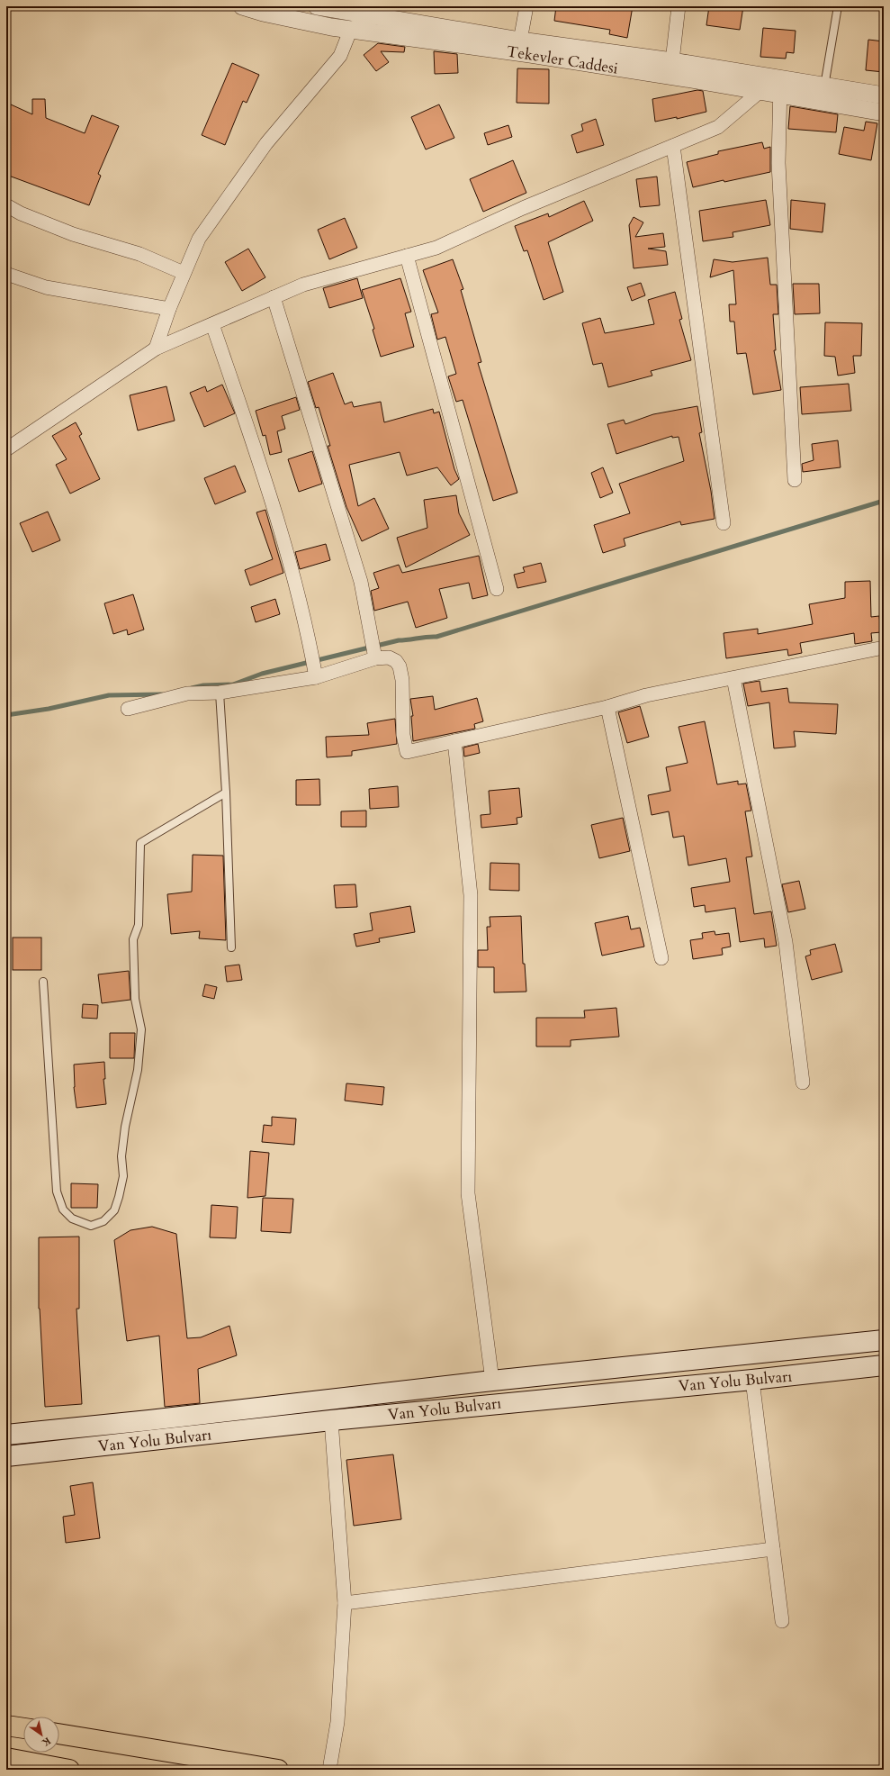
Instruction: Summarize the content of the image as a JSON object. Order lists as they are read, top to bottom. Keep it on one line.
{"streets":{"main road":["Van Yolu Bulvarı"],"street":["Tekevler Caddesi"]},"north":"bottom right"}
